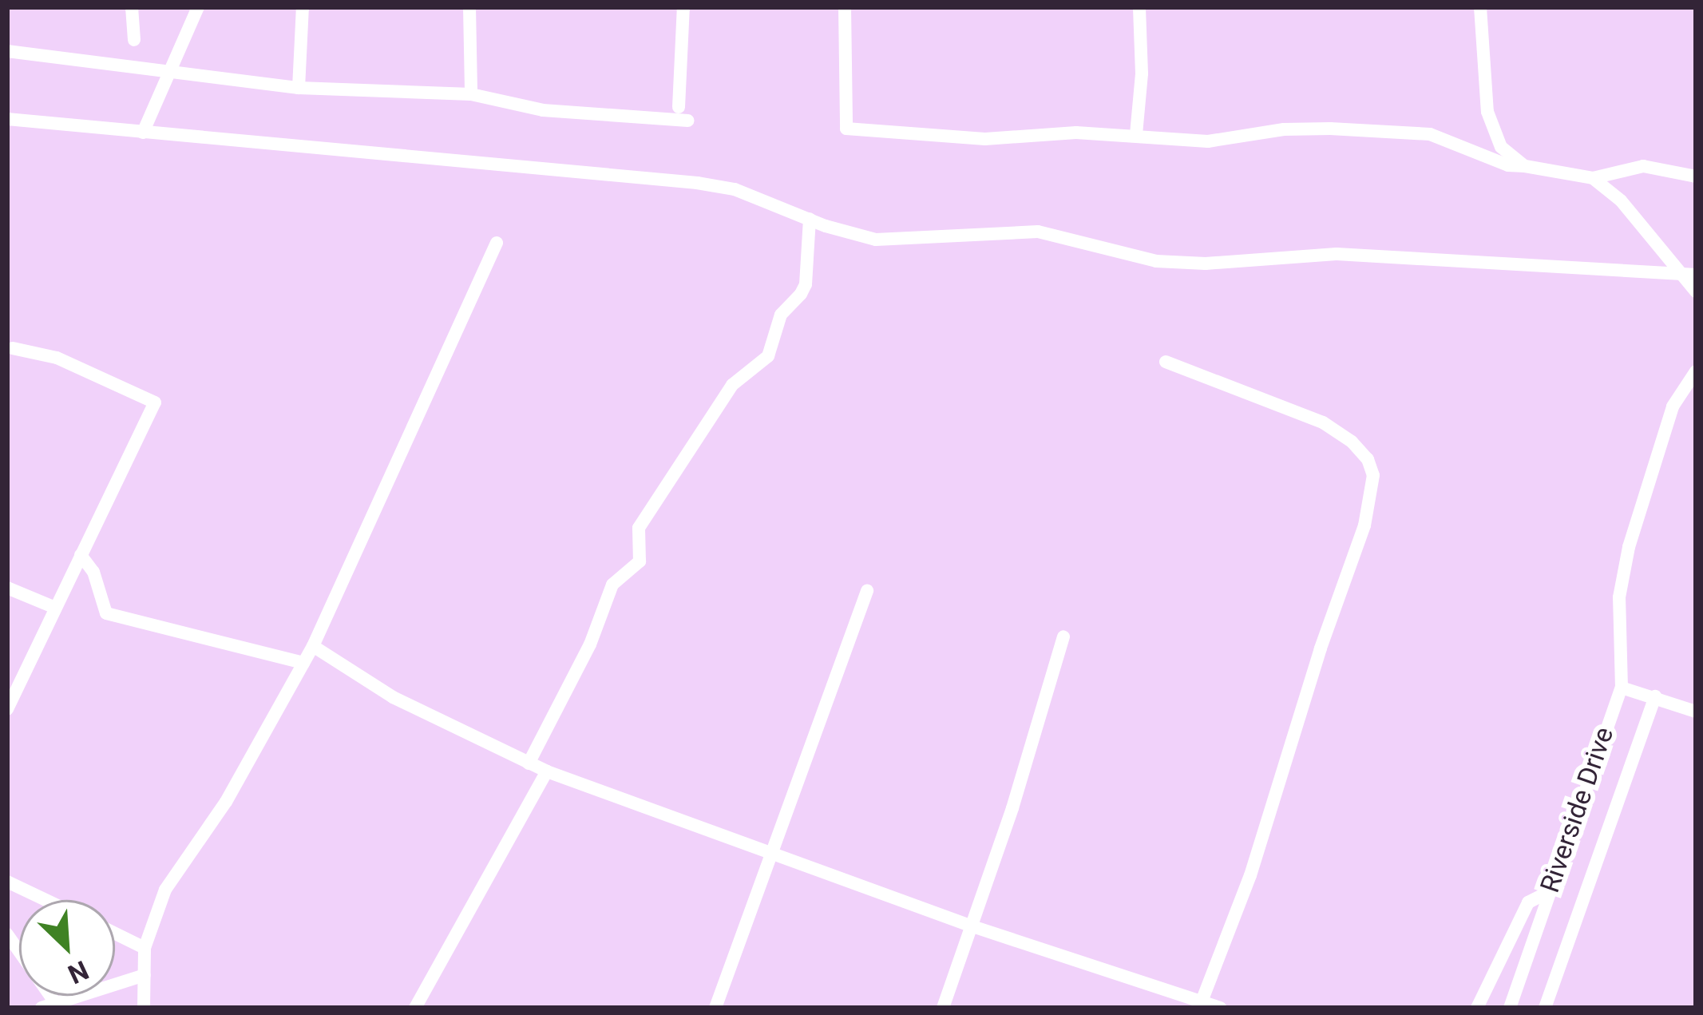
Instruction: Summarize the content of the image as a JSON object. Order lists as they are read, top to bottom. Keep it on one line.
{"streets":{"street":["Riverside Drive"]},"north":"bottom right"}
